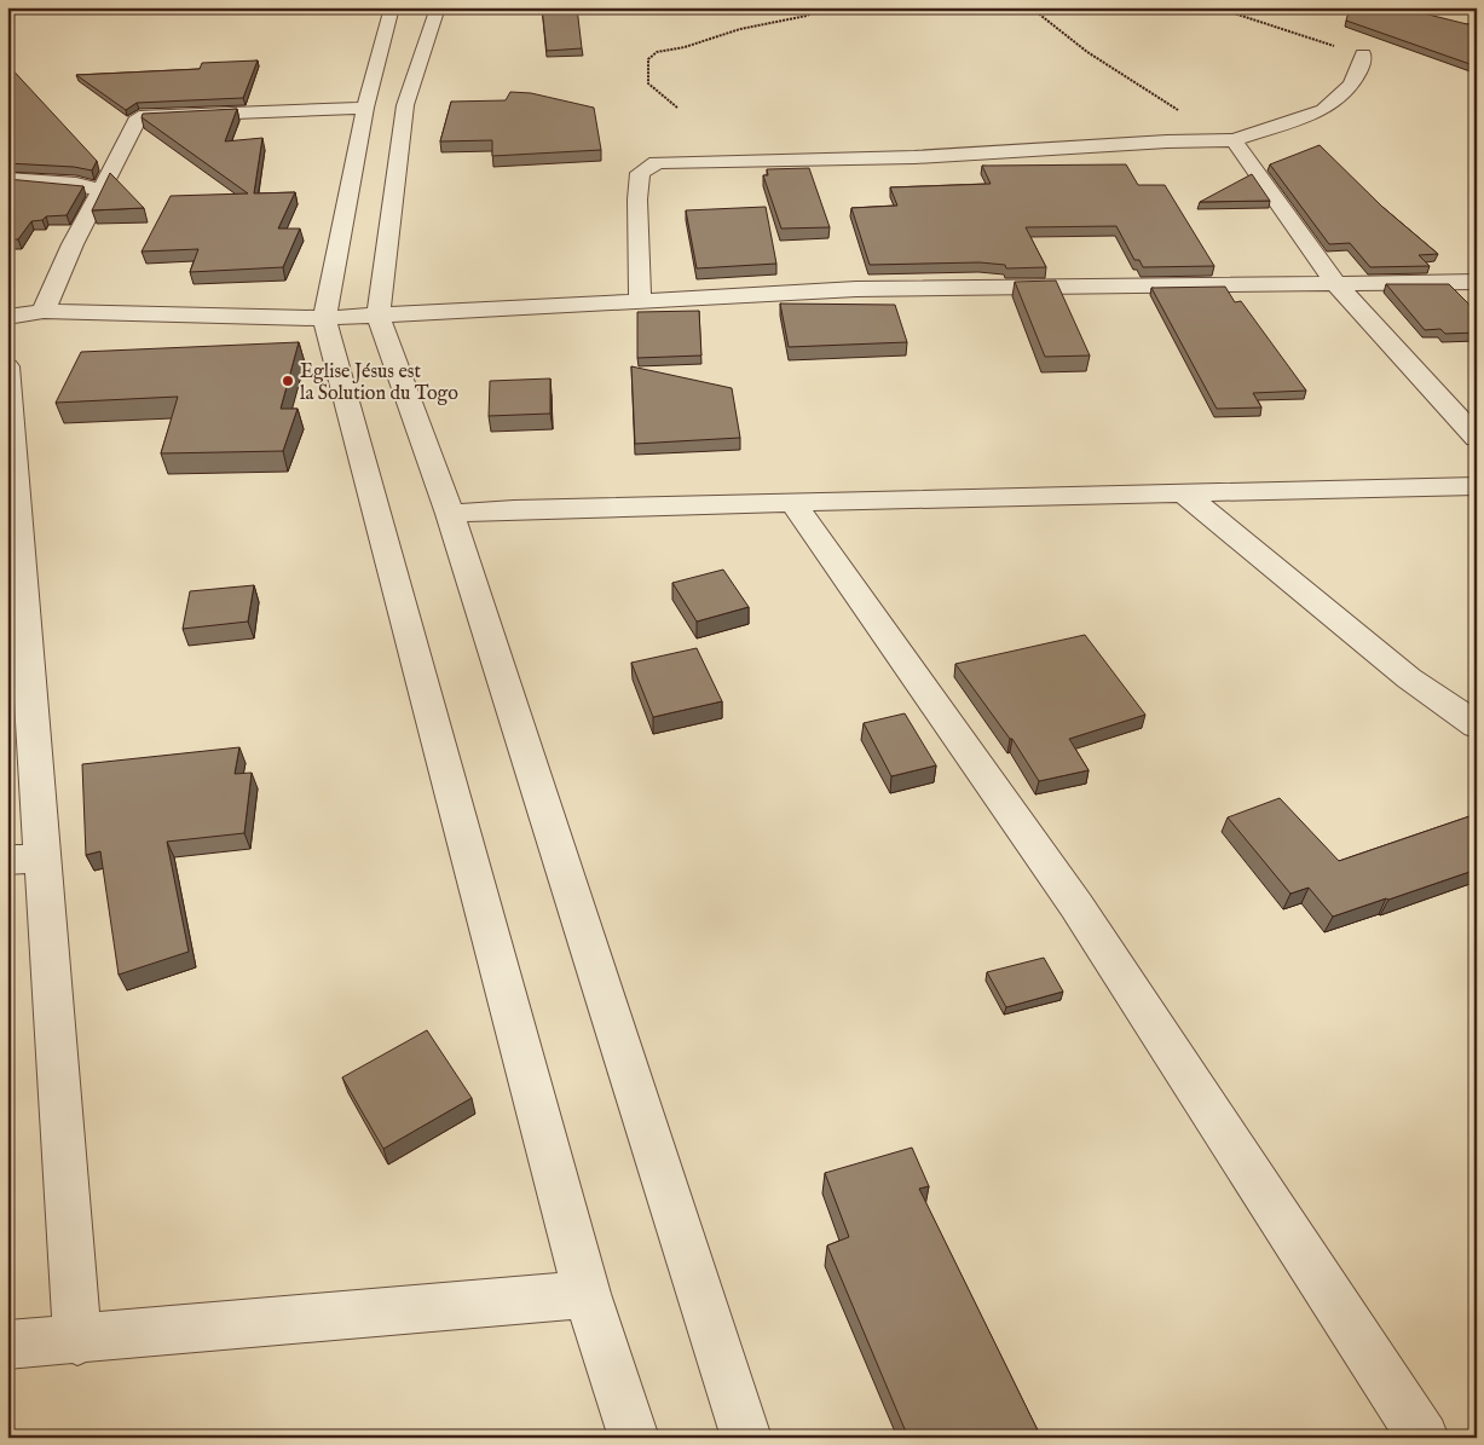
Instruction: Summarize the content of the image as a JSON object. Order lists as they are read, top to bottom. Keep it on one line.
{"places":["Eglise Jésus est la Solution du Togo"]}
